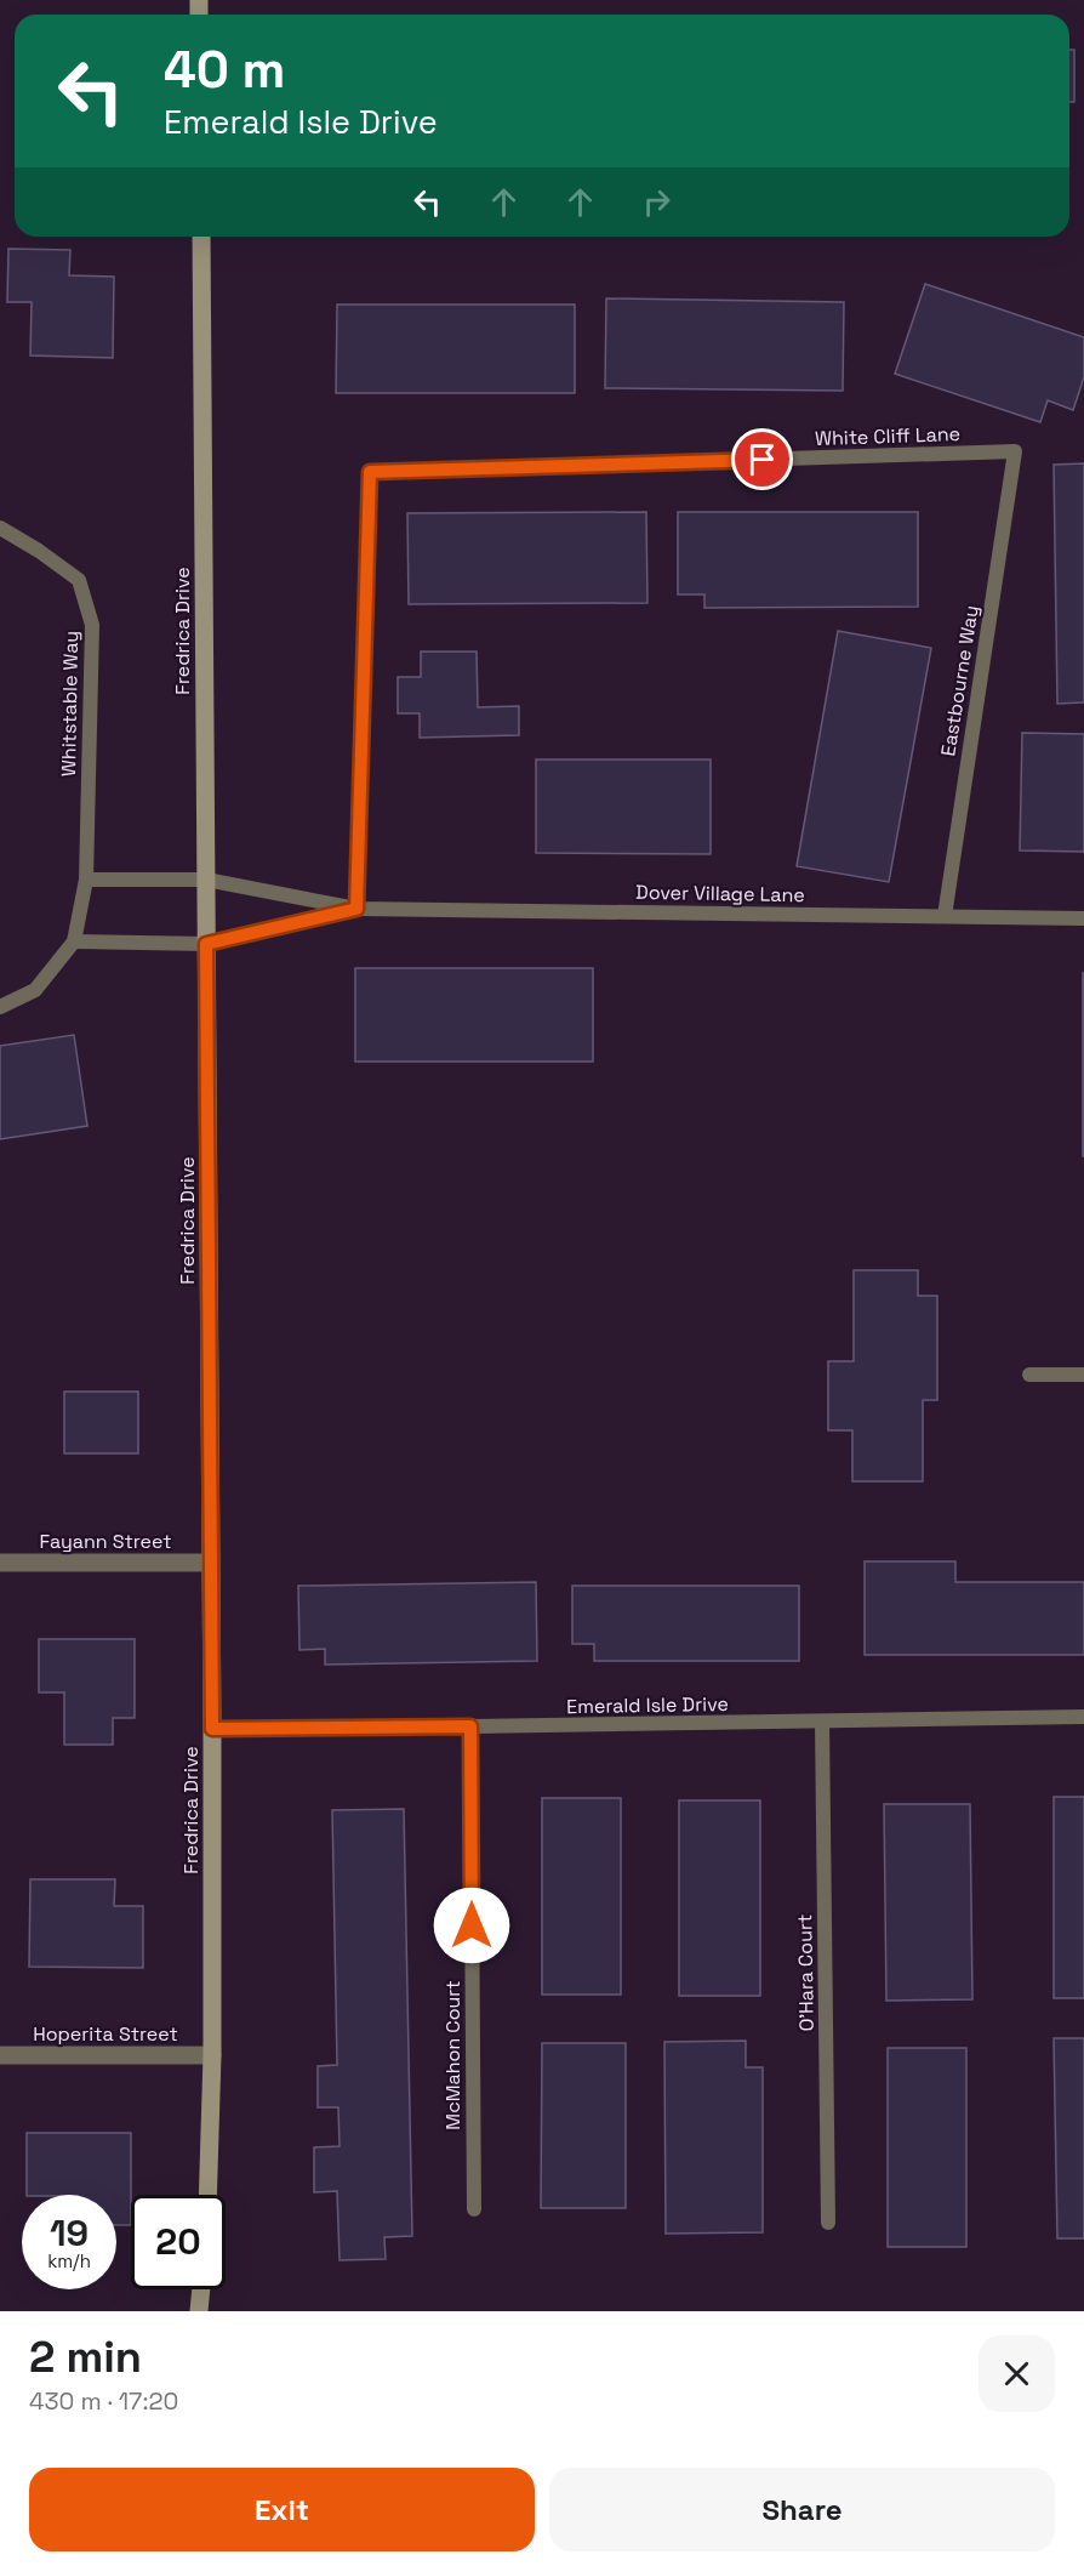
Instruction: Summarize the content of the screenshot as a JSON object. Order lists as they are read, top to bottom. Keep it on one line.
{"streets":{"street":["Fredrica Drive","Fayann Street","Hoperita Street"],"lane":["White Cliff Lane","Eastbourne Way","Whitstable Way","Dover Village Lane","Emerald Isle Drive","O'Hara Court","McMahon Court"]},"crossings":[["White Cliff Lane","Eastbourne Way"],["White Cliff Lane","Dover Village Lane"],["Fredrica Drive","Dover Village Lane"],["Fredrica Drive","Fayann Street"],["Fredrica Drive","Emerald Isle Drive"],["Fredrica Drive","Hoperita Street"],["Eastbourne Way","Dover Village Lane"],["Whitstable Way","Dover Village Lane"],["Emerald Isle Drive","O'Hara Court"],["Emerald Isle Drive","McMahon Court"]],"page":{"turn":["40 m","Emerald Isle Drive"],"speed":"19 km/h","limit":"20","heading":["2 min","430 m · 17:20"],"buttons":["Exit","Share"]}}
